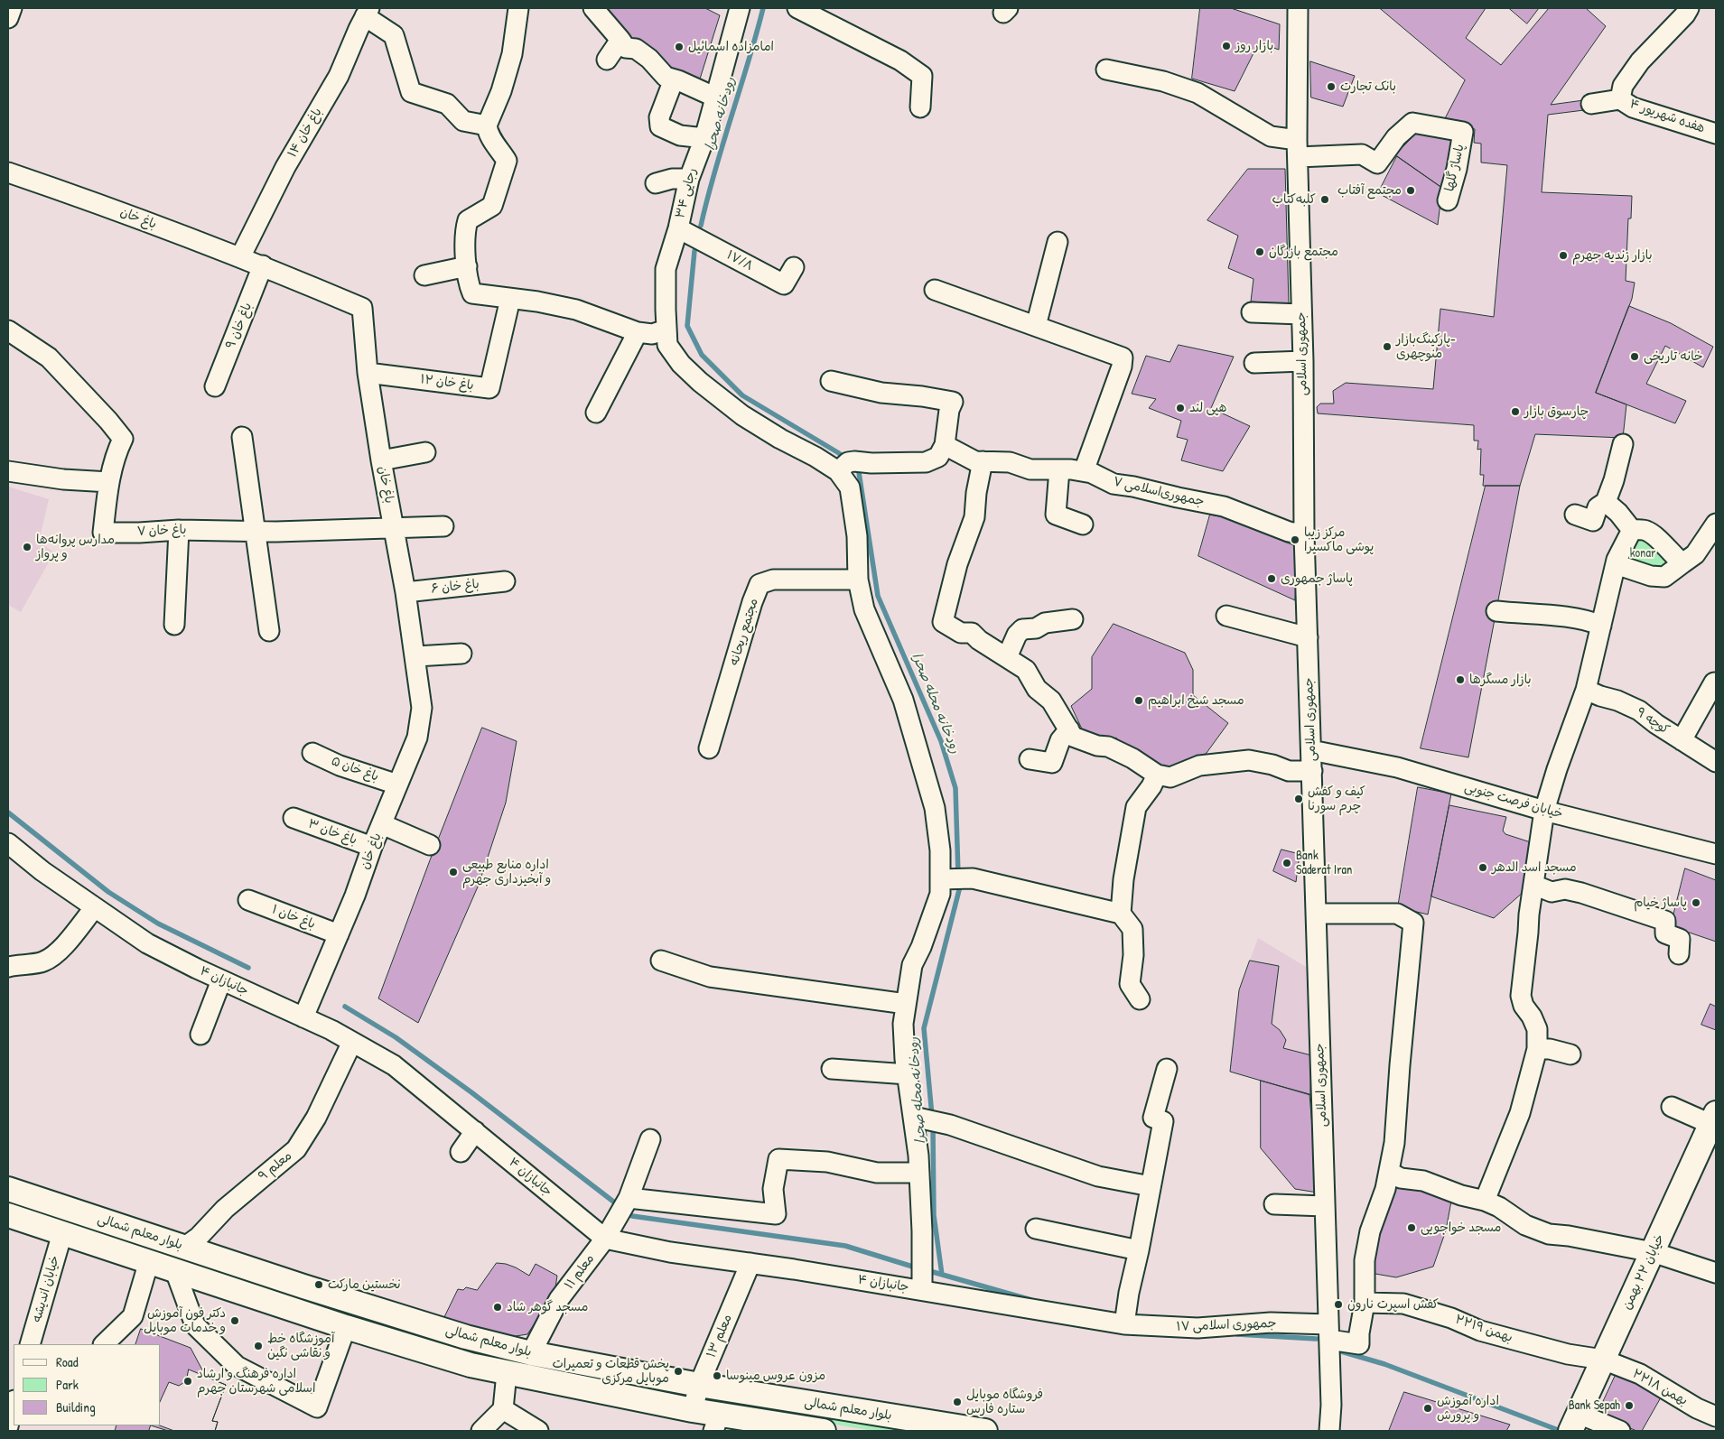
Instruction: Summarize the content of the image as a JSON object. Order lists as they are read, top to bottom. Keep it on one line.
{"streets":{"main road":["بلوار معلم شمالی","خیابان ۲۲ بهمن"],"street":["هفده شهریور ۴","باغ خان ۱۴","پاساژ گلها","رجایی ۳۴","باغ خان","۱۷/۸","باغ خان ۹","جمهوری اسلامی","باغ خان ۱۲","جمهوری‌اسلامی ۷","باغ خان ۷","باغ خان ۶","مجتمع ریحانه","کوچه ۹","باغ خان ۵","خیابان فرصت جنوبی","باغ خان ۳","باغ خان ۱","جانبازان ۴","معلم ۹","معلم ۱۱","خیابان اندیشه","جمهوری اسلامی ۱۷","۲۲بهمن ۱۹","معلم ۱۳","۲۲بهمن ۱۸"]},"crossings":[["باغ خان ۱۴","باغ خان"],["پاساژ گلها","جمهوری اسلامی"],["رجایی ۳۴","۱۷/۸"],["باغ خان","باغ خان ۹"],["باغ خان","باغ خان ۱۲"],["باغ خان","باغ خان ۷"],["باغ خان","باغ خان ۶"],["باغ خان","باغ خان ۵"],["باغ خان","باغ خان ۳"],["باغ خان","باغ خان ۱"],["باغ خان","جانبازان ۴"],["جمهوری اسلامی","جمهوری‌اسلامی ۷"],["جمهوری اسلامی","خیابان فرصت جنوبی"],["جمهوری اسلامی","جمهوری اسلامی ۱۷"],["جانبازان ۴","معلم ۹"],["جانبازان ۴","معلم ۱۱"],["جانبازان ۴","جمهوری اسلامی ۱۷"],["جانبازان ۴","معلم ۱۳"],["معلم ۹","بلوار معلم شمالی"],["بلوار معلم شمالی","معلم ۱۱"],["بلوار معلم شمالی","خیابان اندیشه"],["بلوار معلم شمالی","معلم ۱۳"],["خیابان ۲۲ بهمن","۲۲بهمن ۱۹"],["خیابان ۲۲ بهمن","۲۲بهمن ۱۸"],["جمهوری اسلامی ۱۷","۲۲بهمن ۱۹"],["۲۲بهمن ۱۹","۲۲بهمن ۱۸"]],"water":["رودخانه صحرا","رودخانه محله صحرا"],"parks":["konar"],"places":["بازار روز","امامزاده اسمائیل","بانک تجارت","مجتمع آفتاب","کلبه‌کتاب","مجتمع بازرگان","بازار زندیه جهرم","پارکینگ‌بازار- منوچهری","خانه تاریخی","هپی لند","چارسوق بازار","مرکز زیبا پوشی ماکسیرا","مدارس پروانه‌ها و پرواز","پاساژ جمهوری","بازار مسگرها","مسجد شیخ ابراهیم","کیف و کفش چرم سورنا","Bank Saderat Iran","مسجد اسد الدهر","اداره منابع طبیعی و آبخیزداری جهرم","پاساژ خیام","مسجد خواجویی","نخستین مارکت","کفش اسپرت نارون","مسجد گوهر شاد","دکتر فون آموزش و خدمات موبایل","آموزشگاه خط و نقاشی نگین","پخش قطعات و تعمیرات موبایل مرکزی","مزون عروس مینوسا","اداره فرهنگ و ارشاد اسلامی شهرستان جهرم","فروشگاه موبایل ستاره فارس","Bank Sepah","اداره آموزش و پرورش"],"legend":["Road","Park","Building"]}
